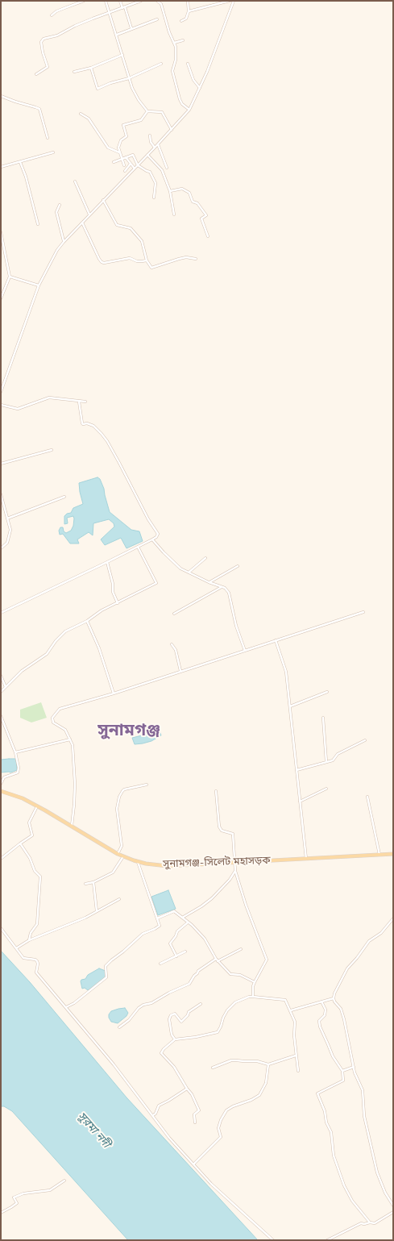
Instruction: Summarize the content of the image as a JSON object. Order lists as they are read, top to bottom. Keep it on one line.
{"streets":{"main road":["সুনামগঞ্জ-সিলেট মহাসড়ক"]},"districts":["সুনামগঞ্জ"],"water":["সুরমা নদী"]}
